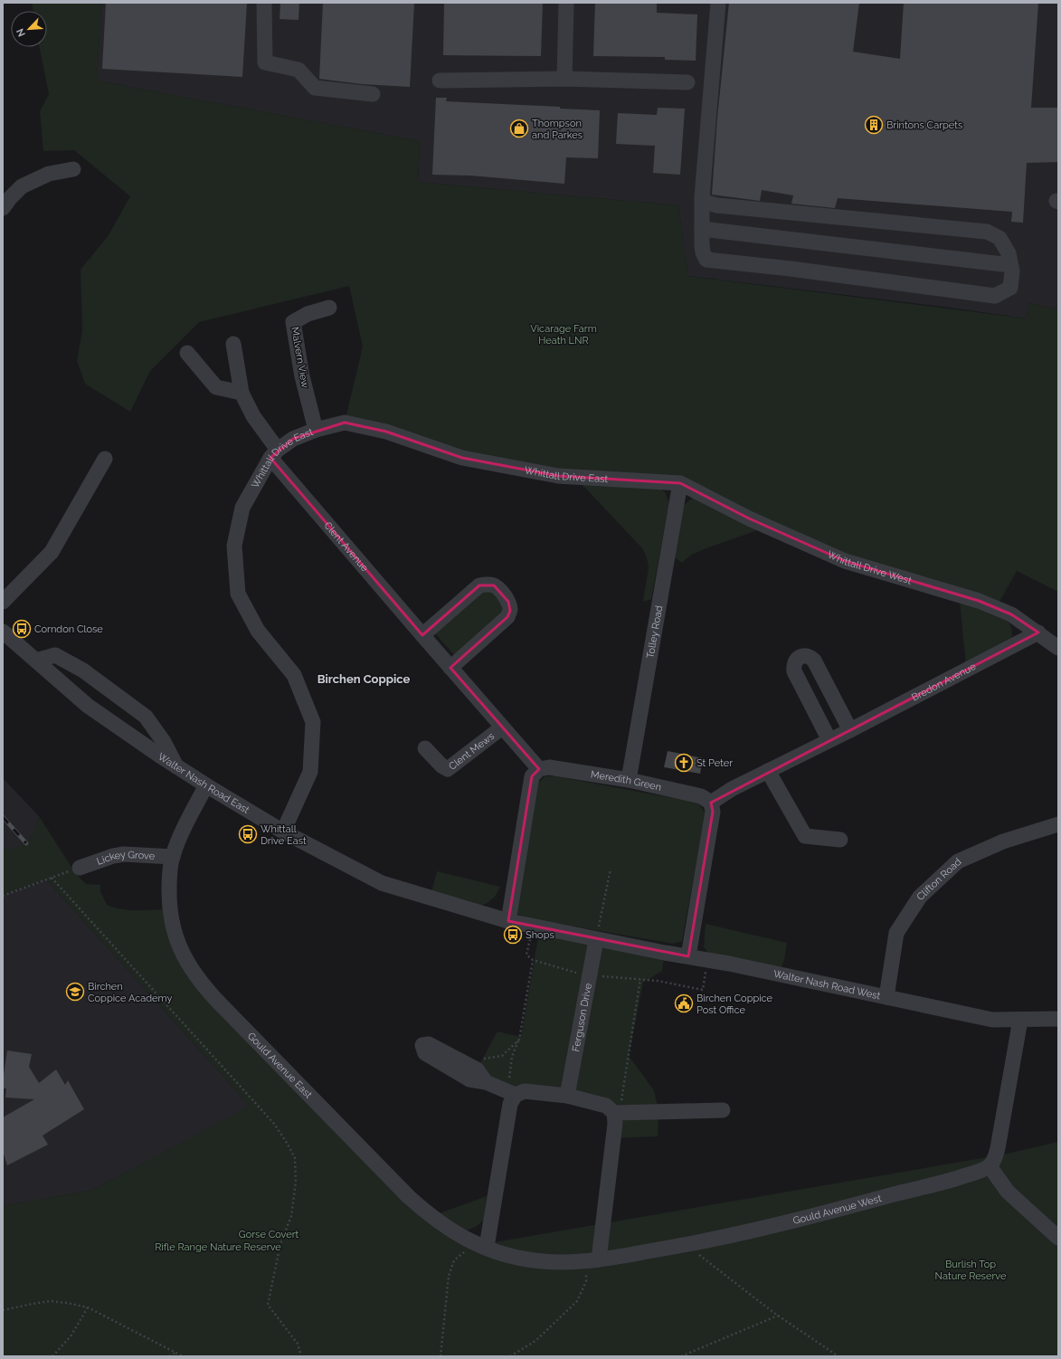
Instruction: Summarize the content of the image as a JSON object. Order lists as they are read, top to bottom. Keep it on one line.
{"streets":{"street":["Malvern View","Whittall Drive East","Clent Avenue","Whittall Drive West","Tolley Road","Bredon Avenue","Clent Mews","Meredith Green","Walter Nash Road East","Lickey Grove","Clifton Road","Walter Nash Road West","Ferguson Drive","Gould Avenue East","Gould Avenue West"]},"crossings":[["Malvern View","Whittall Drive East"],["Whittall Drive East","Clent Avenue"],["Whittall Drive East","Whittall Drive West"],["Whittall Drive East","Tolley Road"],["Whittall Drive East","Walter Nash Road East"],["Clent Avenue","Clent Mews"],["Clent Avenue","Meredith Green"],["Whittall Drive West","Tolley Road"],["Whittall Drive West","Bredon Avenue"],["Tolley Road","Meredith Green"],["Bredon Avenue","Meredith Green"],["Walter Nash Road East","Walter Nash Road West"],["Walter Nash Road East","Ferguson Drive"],["Walter Nash Road East","Gould Avenue East"],["Lickey Grove","Gould Avenue East"],["Clifton Road","Walter Nash Road West"],["Walter Nash Road West","Ferguson Drive"],["Gould Avenue East","Gould Avenue West"]],"districts":["Birchen Coppice"],"parks":["Vicarage Farm Heath LNR","Gorse Covert","Rifle Range Nature Reserve","Burlish Top Nature Reserve"],"places":{"building":["Brintons Carpets"],"shop":["Thompson and Parkes"],"bus stop":["Corndon Close","Whittall Drive East","Shops"],"church":["St Peter"],"school or university":["Birchen Coppice Academy"],"public building":["Birchen Coppice Post Office"]},"north":"bottom left"}
